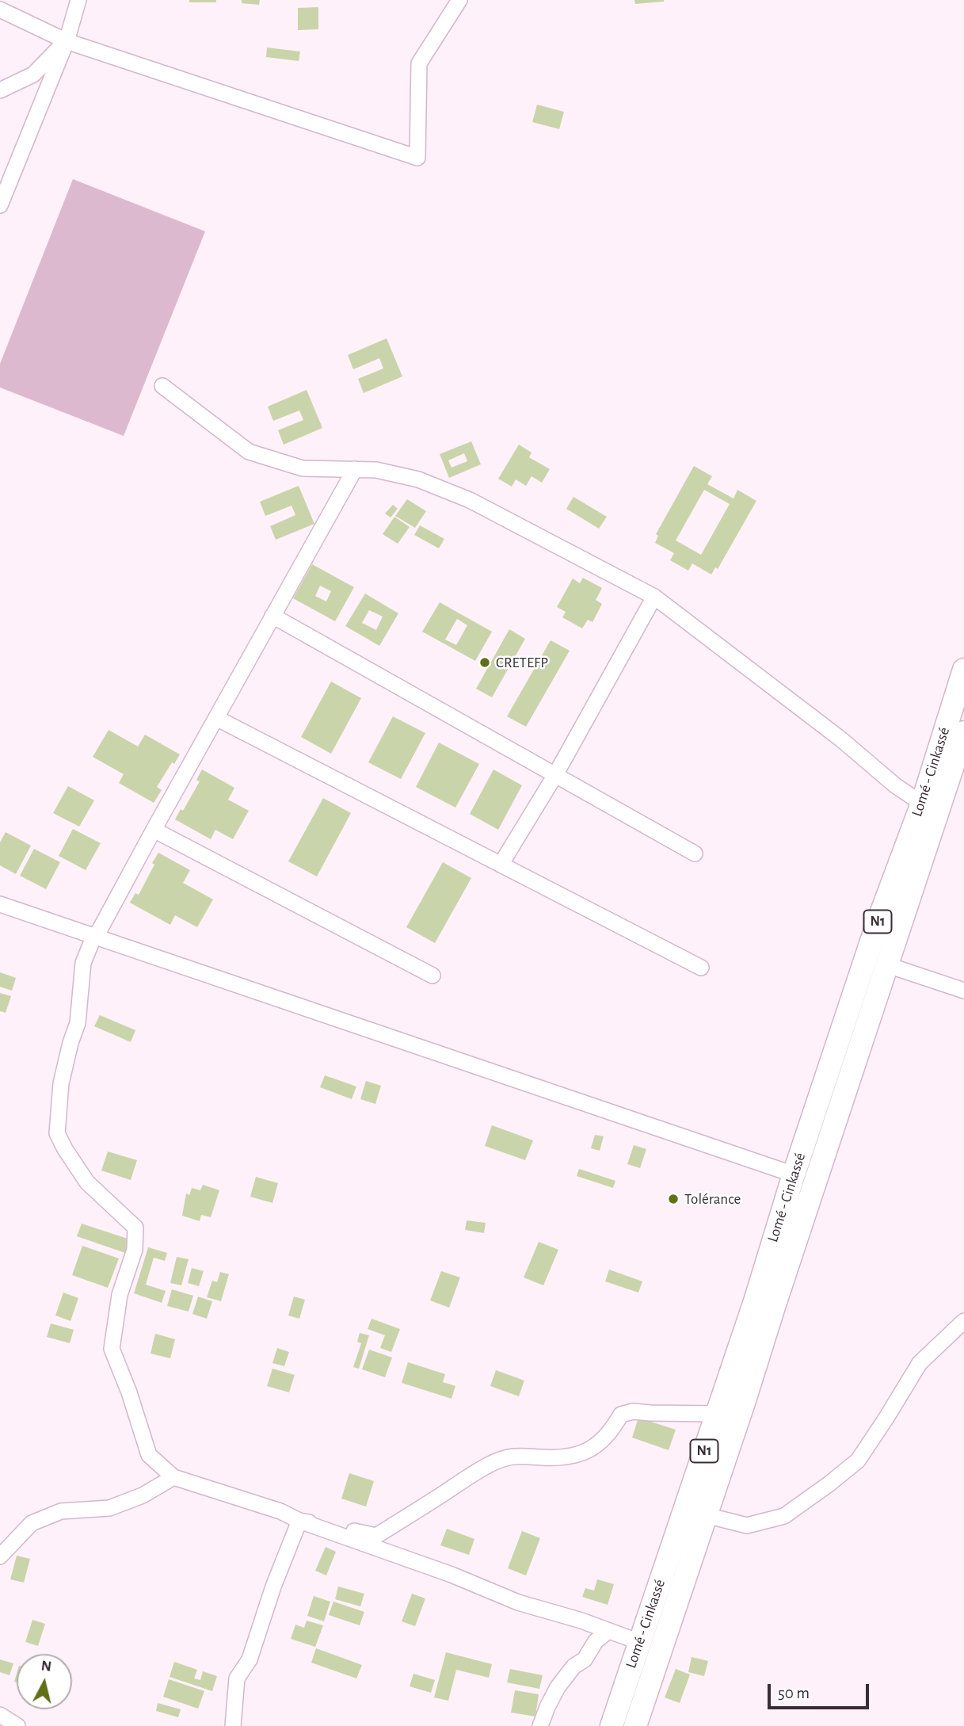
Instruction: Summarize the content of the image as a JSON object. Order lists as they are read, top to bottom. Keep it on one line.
{"streets":{"highway":["Lomé - Cinkassé","N1"]},"places":["CRETEFP","Tolérance"],"scale_bar":"50 m","north":"top"}
